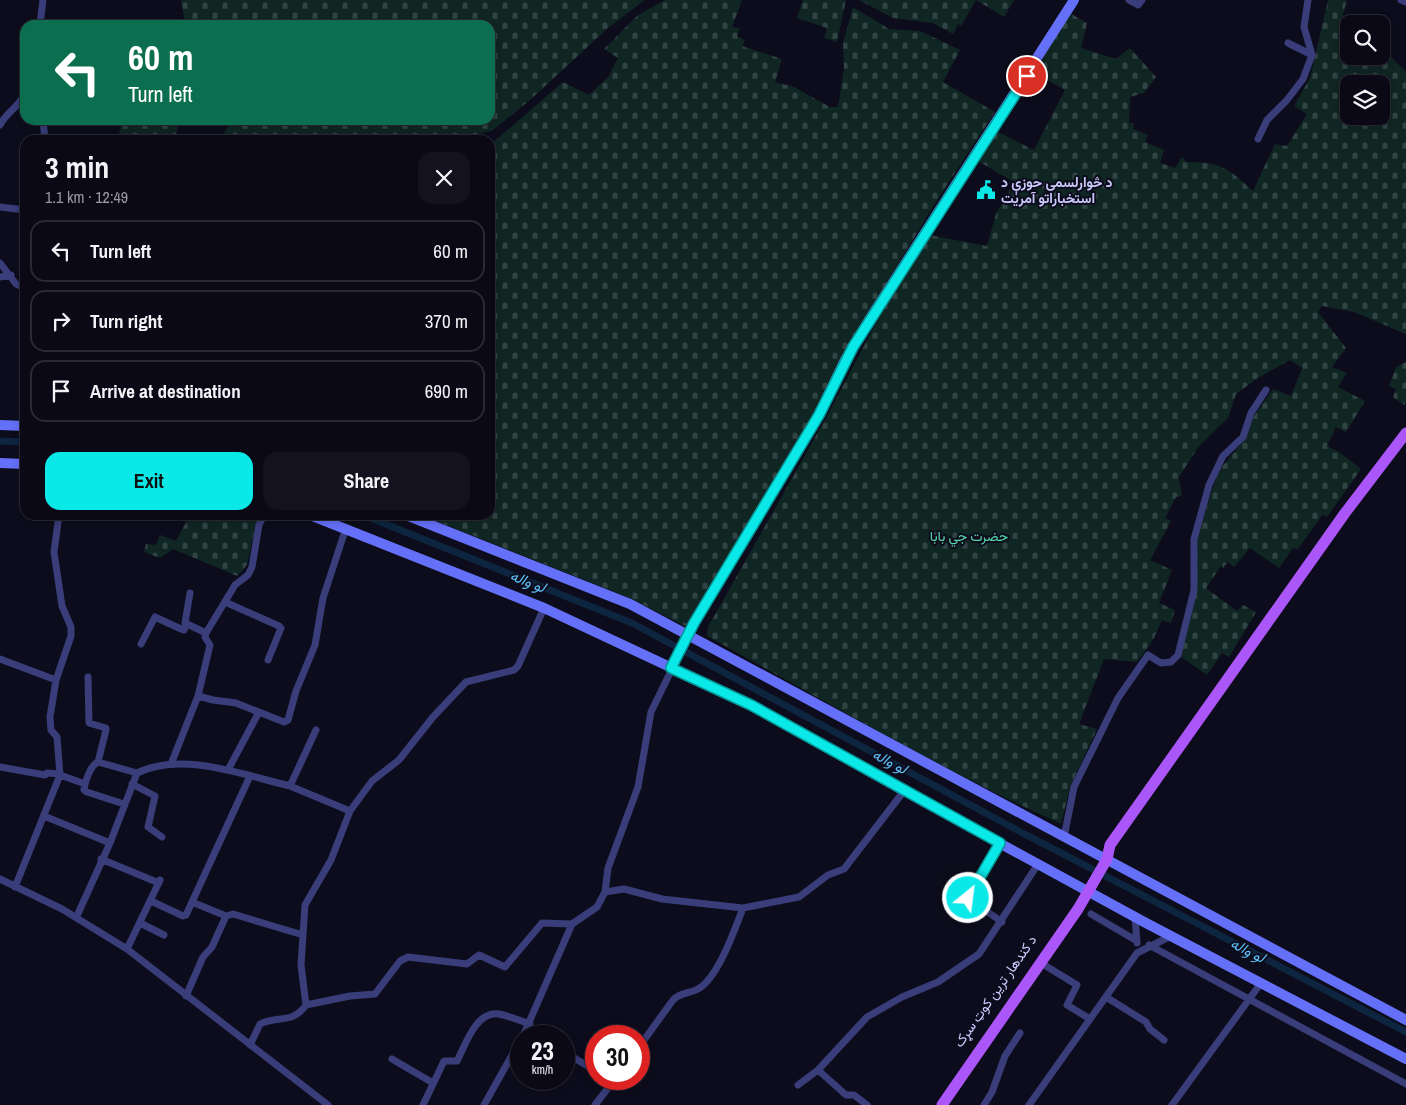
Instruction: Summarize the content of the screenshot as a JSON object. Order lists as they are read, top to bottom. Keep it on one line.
{"streets":{"main road":["د کندهار ترين کوټ سړک"]},"water":["لو واله"],"parks":["حضرت جي بابا"],"places":{"public building":["د څوارلسمی حوزې د استخباراتو آمريت"]},"page":{"turn":["60 m","Turn left"],"heading":["3 min","1.1 km · 12:49"],"list":[{"name":"Turn left","value":"60 m"},{"name":"Turn right","value":"370 m"},{"name":"Arrive at destination","value":"690 m"}],"buttons":["Exit","Share"],"speed":"23 km/h","limit":"30"}}
